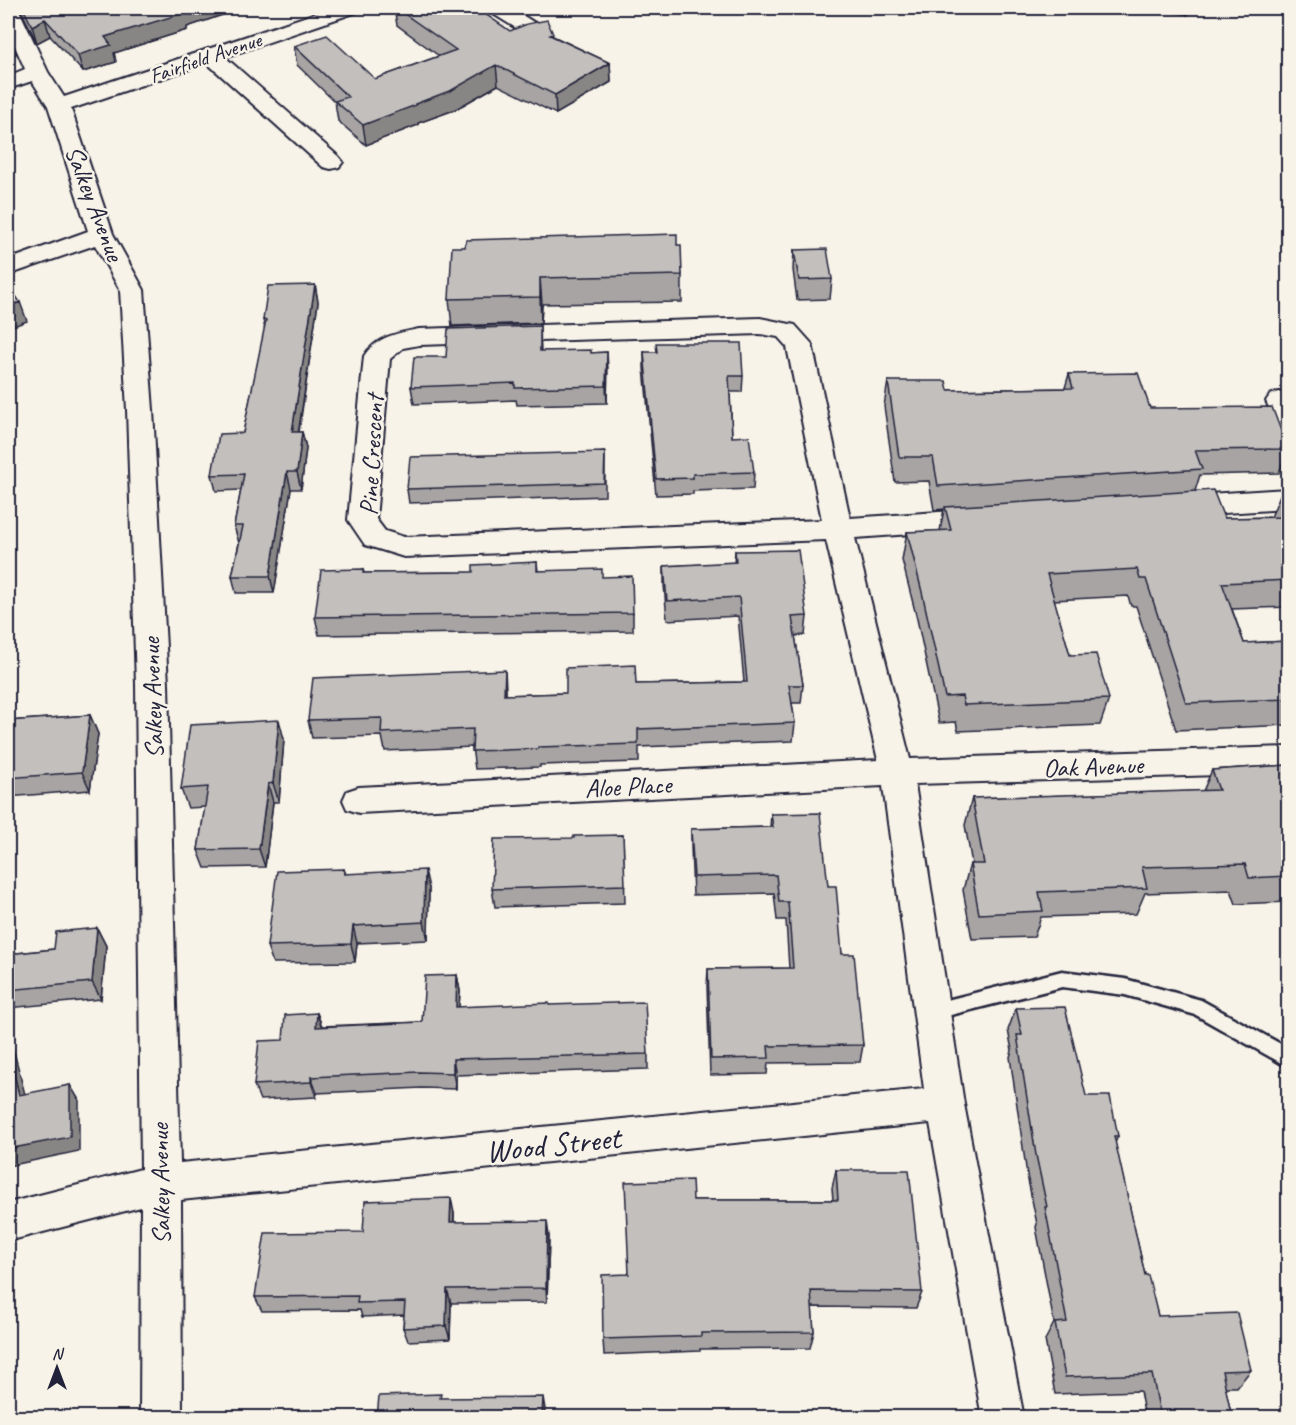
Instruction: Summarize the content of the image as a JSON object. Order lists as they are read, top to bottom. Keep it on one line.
{"streets":{"street":["Fairfield Avenue","Salkey Avenue","Pine Crescent","Oak Avenue","Aloe Place","Wood Street"]},"crossings":[["Fairfield Avenue","Salkey Avenue"],["Salkey Avenue","Wood Street"],["Oak Avenue","Aloe Place"]],"north":"top"}
